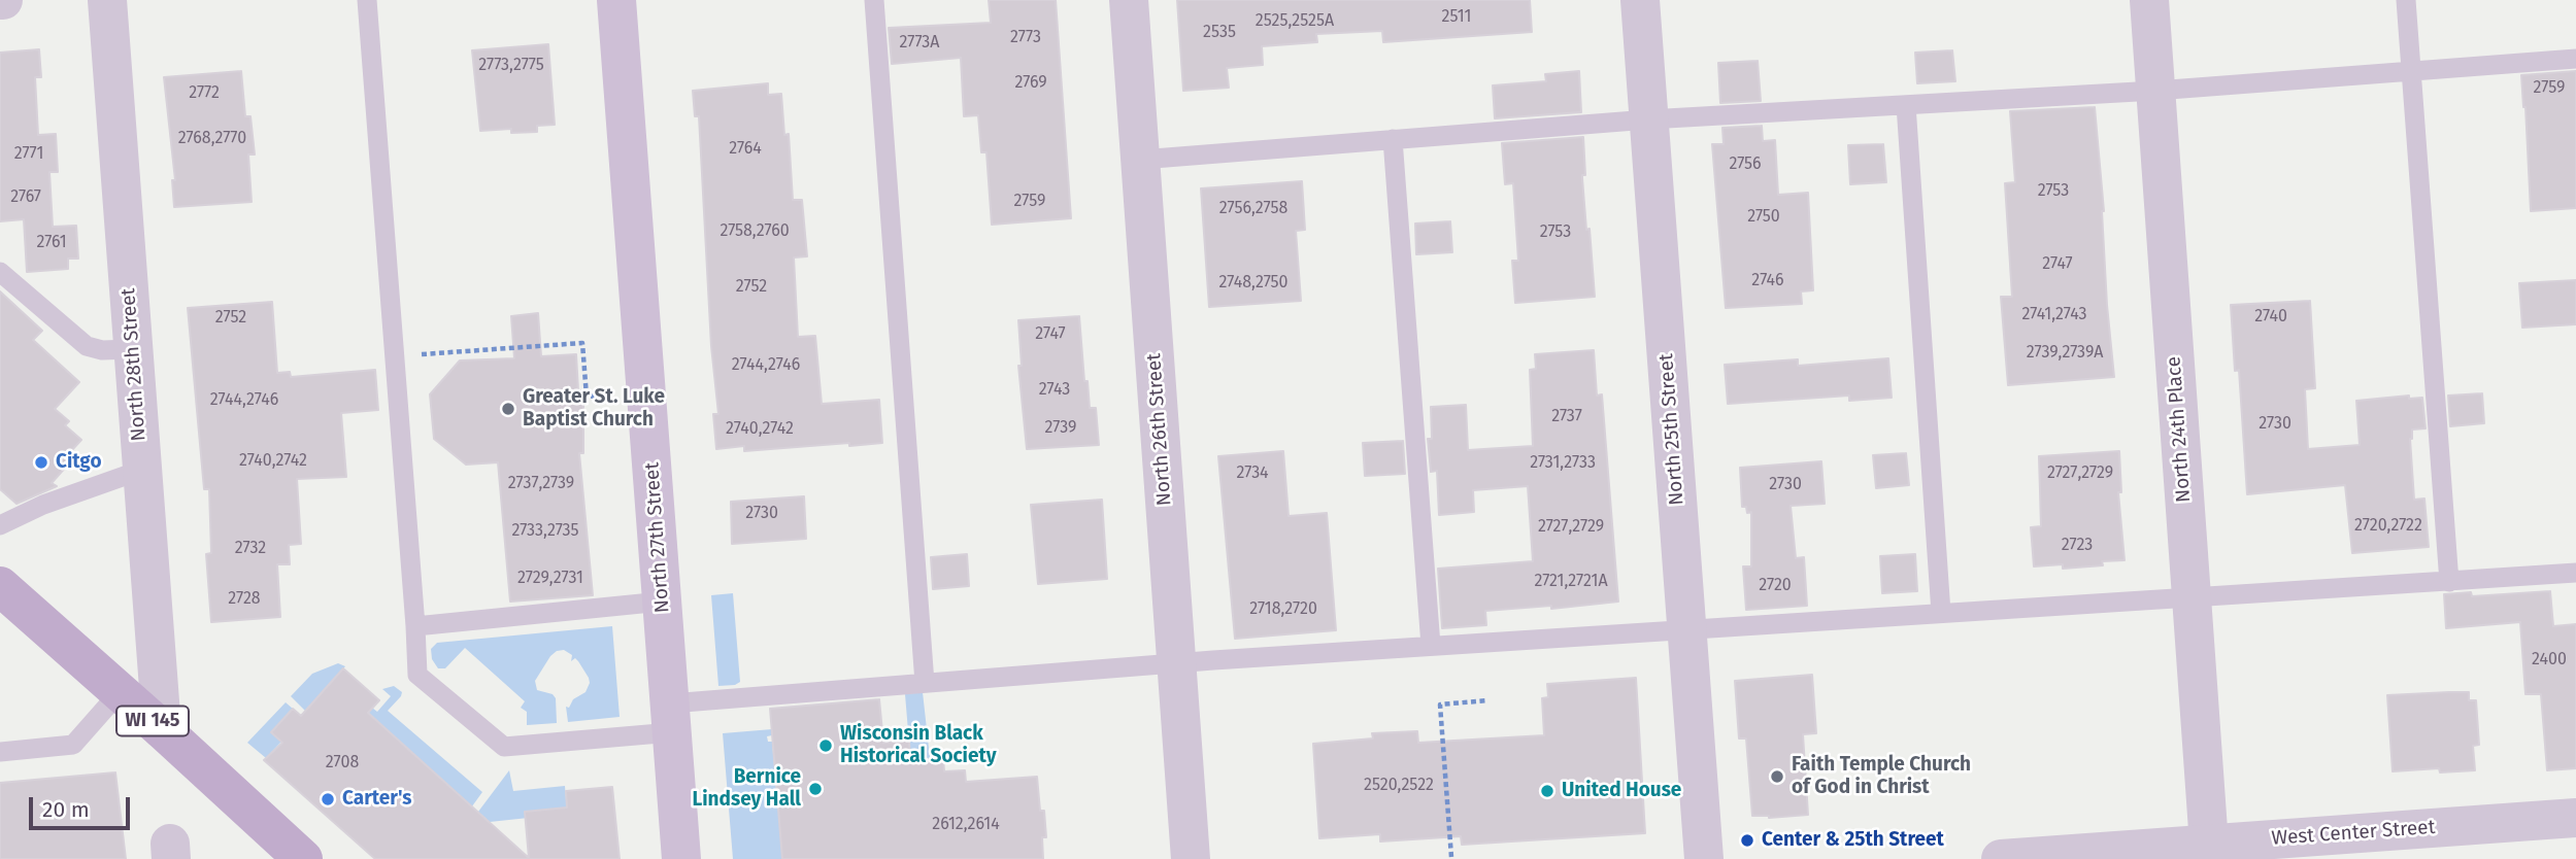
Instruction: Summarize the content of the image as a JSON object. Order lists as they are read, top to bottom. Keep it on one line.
{"streets":{"main road":["North 27th Street","WI 145"],"street":["North 28th Street","North 26th Street","North 25th Street","North 24th Place","West Center Street"]},"crossings":[["North 28th Street","WI 145"],["North 24th Place","West Center Street"]],"places":["Greater St. Luke Baptist Church","Citgo","Wisconsin Black Historical Society","Faith Temple Church of God in Christ","Bernice Lindsey Hall","United House","Carter's","Center & 25th Street"],"house_numbers":["2511","2525,2525A","2535","2773","2773A","2773,2775","2769","2759","2772","2768,2770","2764","2771","2756","2753","2767","2759","2756,2758","2750","2758,2760","2753","2761","2747","2746","2748,2750","2752","2741,2743","2740","2752","2747","2739,2739A","2744,2746","2743","2744,2746","2737","2730","2739","2740,2742","2740,2742","2731,2733","2734","2727,2729","2737,2739","2730","2730","2720,2722","2727,2729","2733,2735","2723","2732","2729,2731","2721,2721A","2720","2728","2718,2720","2400","2708","2520,2522","2612,2614"],"scale_bar":"20 m"}
